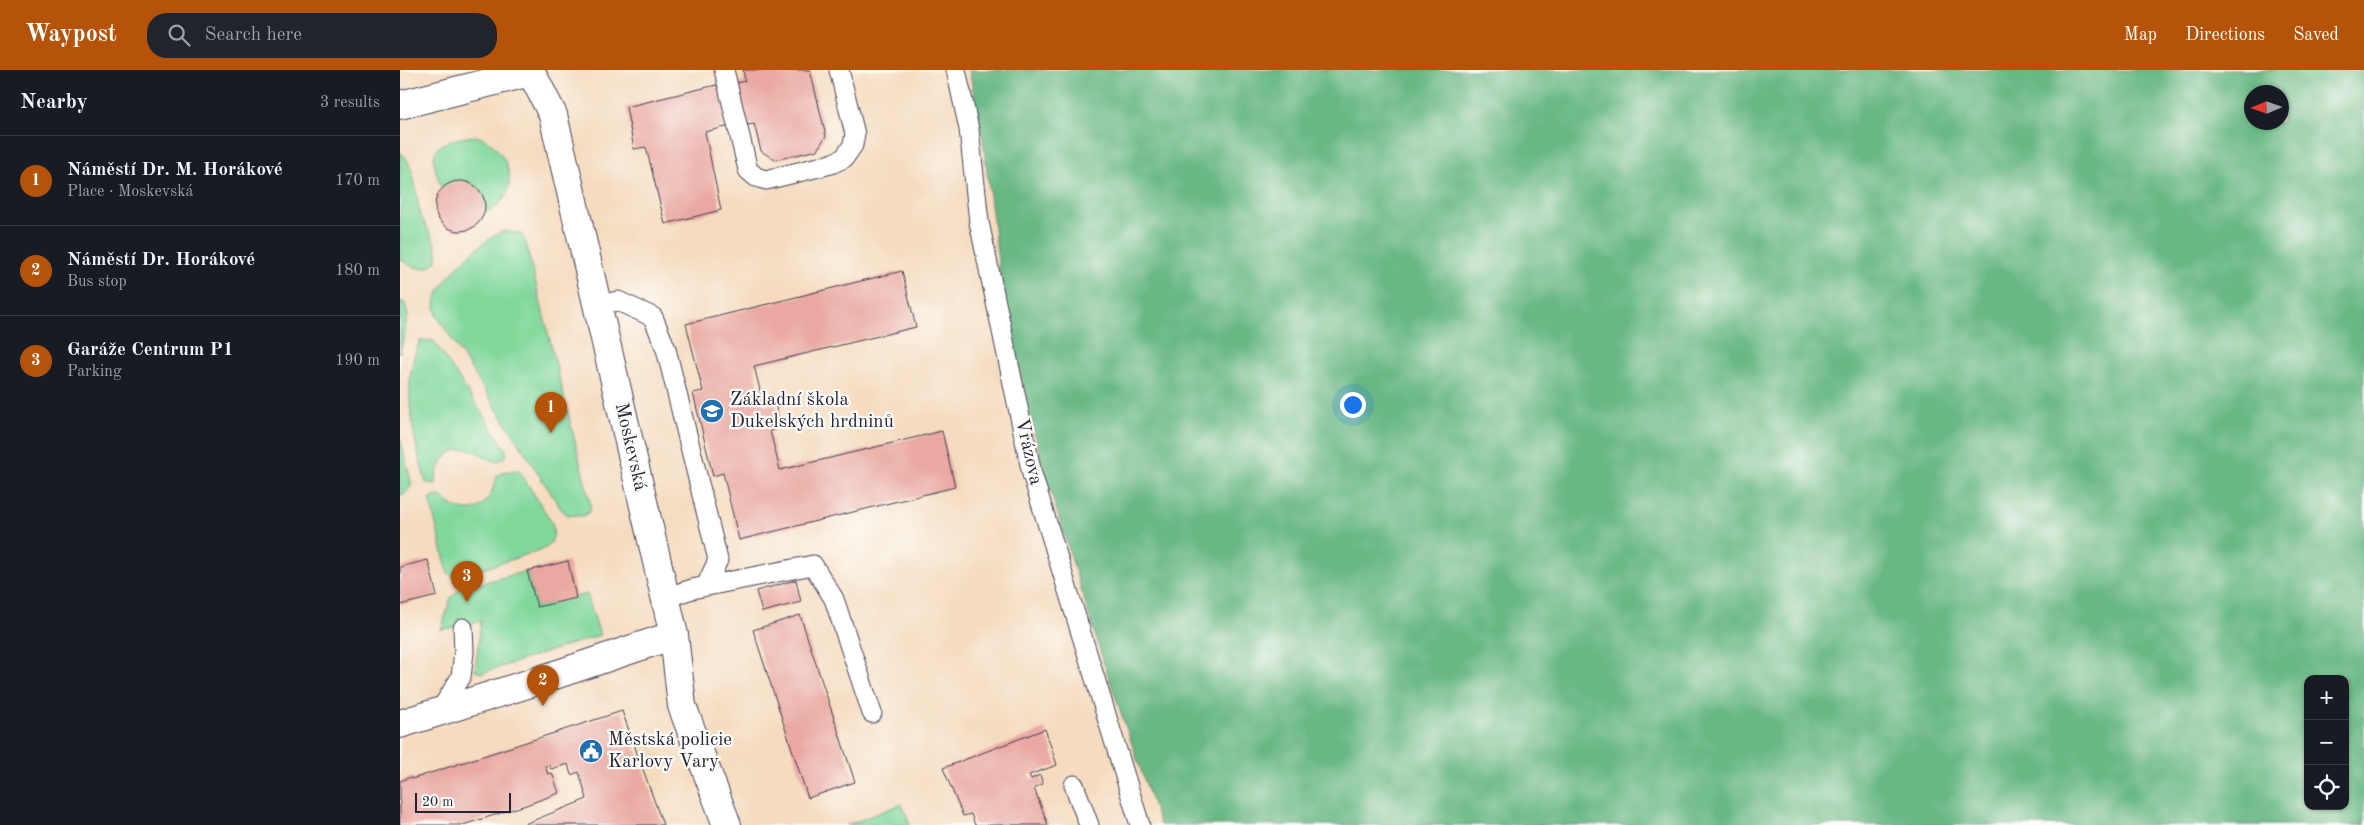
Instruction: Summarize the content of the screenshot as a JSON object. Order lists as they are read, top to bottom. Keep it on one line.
{"streets":{"street":["Moskevská"],"lane":["Vrázova"]},"places":{"school or university":["Základní škola Dukelských hrdninů"],"public building":["Městská policie Karlovy Vary"]},"scale_bar":"20 m","north":"left","page":{"header":"Waypost","search":"Search here","nav":["Map","Directions","Saved"],"heading":["Nearby","3 results"],"list":[{"mark":"1","name":"Náměstí Dr. M. Horákové","note":"Place · Moskevská","value":"170 m"},{"mark":"2","name":"Náměstí Dr. Horákové","note":"Bus stop","value":"180 m"},{"mark":"3","name":"Garáže Centrum P1","note":"Parking","value":"190 m"}],"pins":["1","3","2"],"map_buttons":["+","−"],"scale":"20 m"}}
